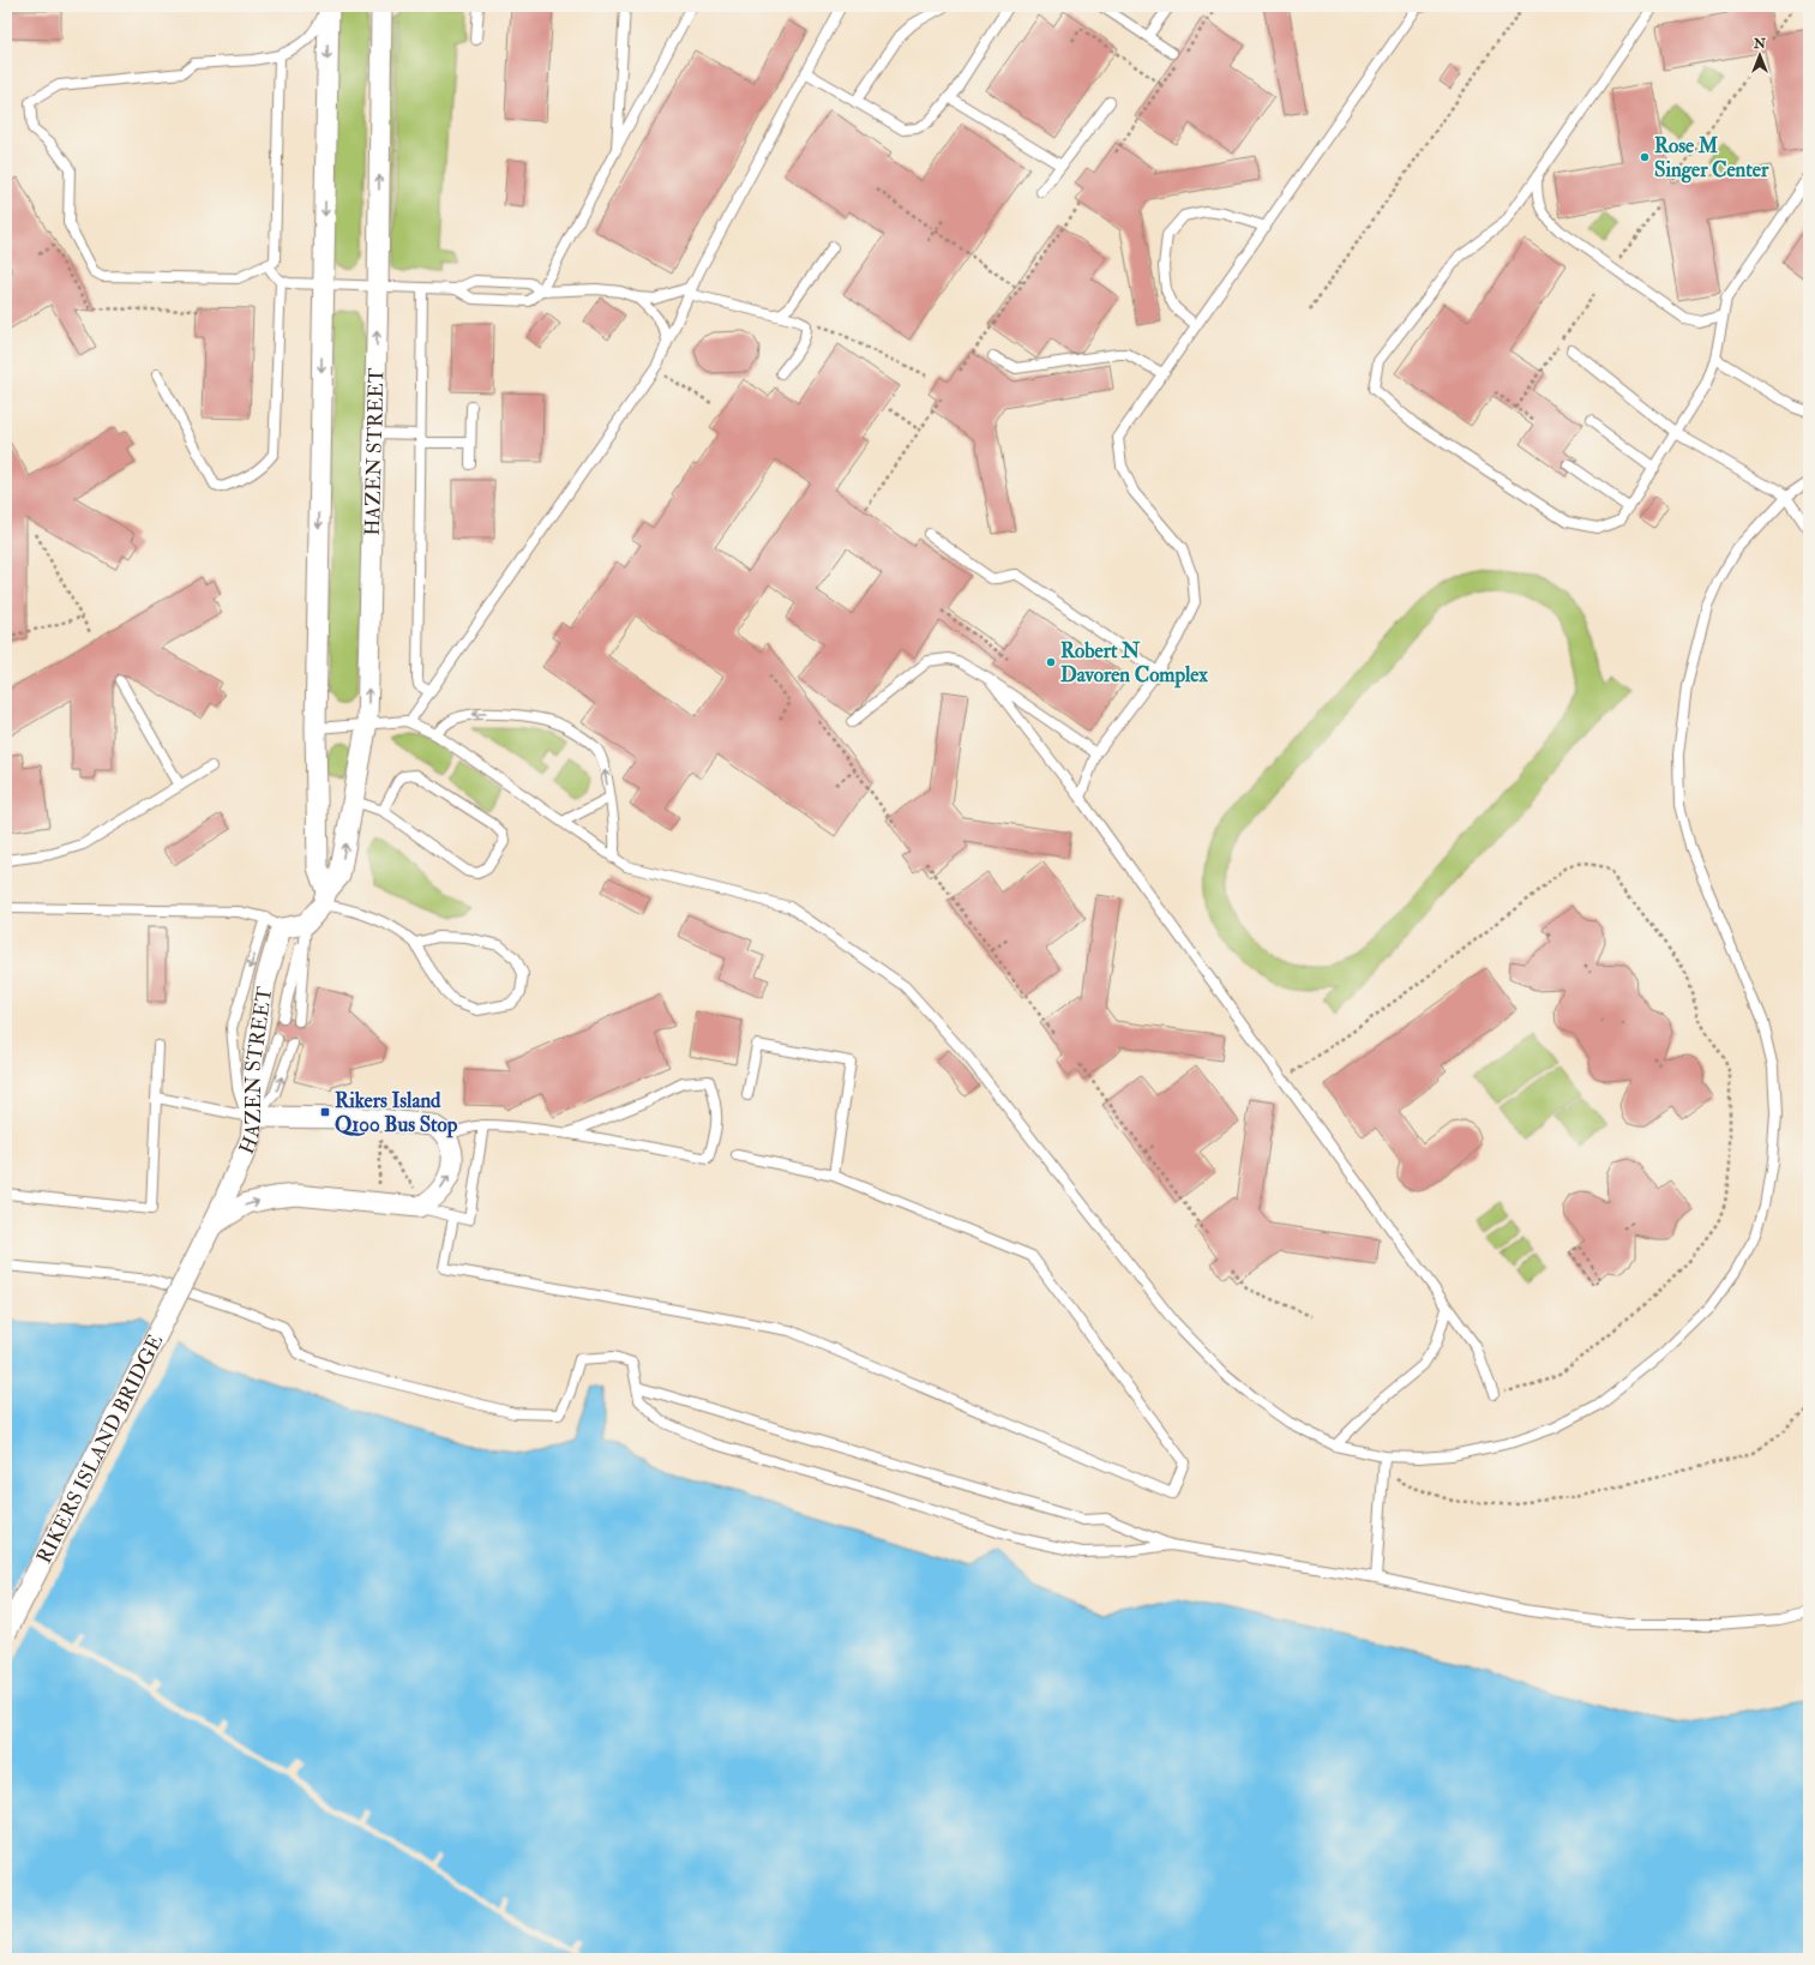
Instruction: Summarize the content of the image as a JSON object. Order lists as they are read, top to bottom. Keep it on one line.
{"streets":{"street":["HAZEN STREET","RIKERS ISLAND BRIDGE"]},"crossings":[["HAZEN STREET","RIKERS ISLAND BRIDGE"]],"places":{"other":["Rose M Singer Center","Robert N Davoren Complex"],"transit":["Rikers Island Q100 Bus Stop"]},"north":"top"}
